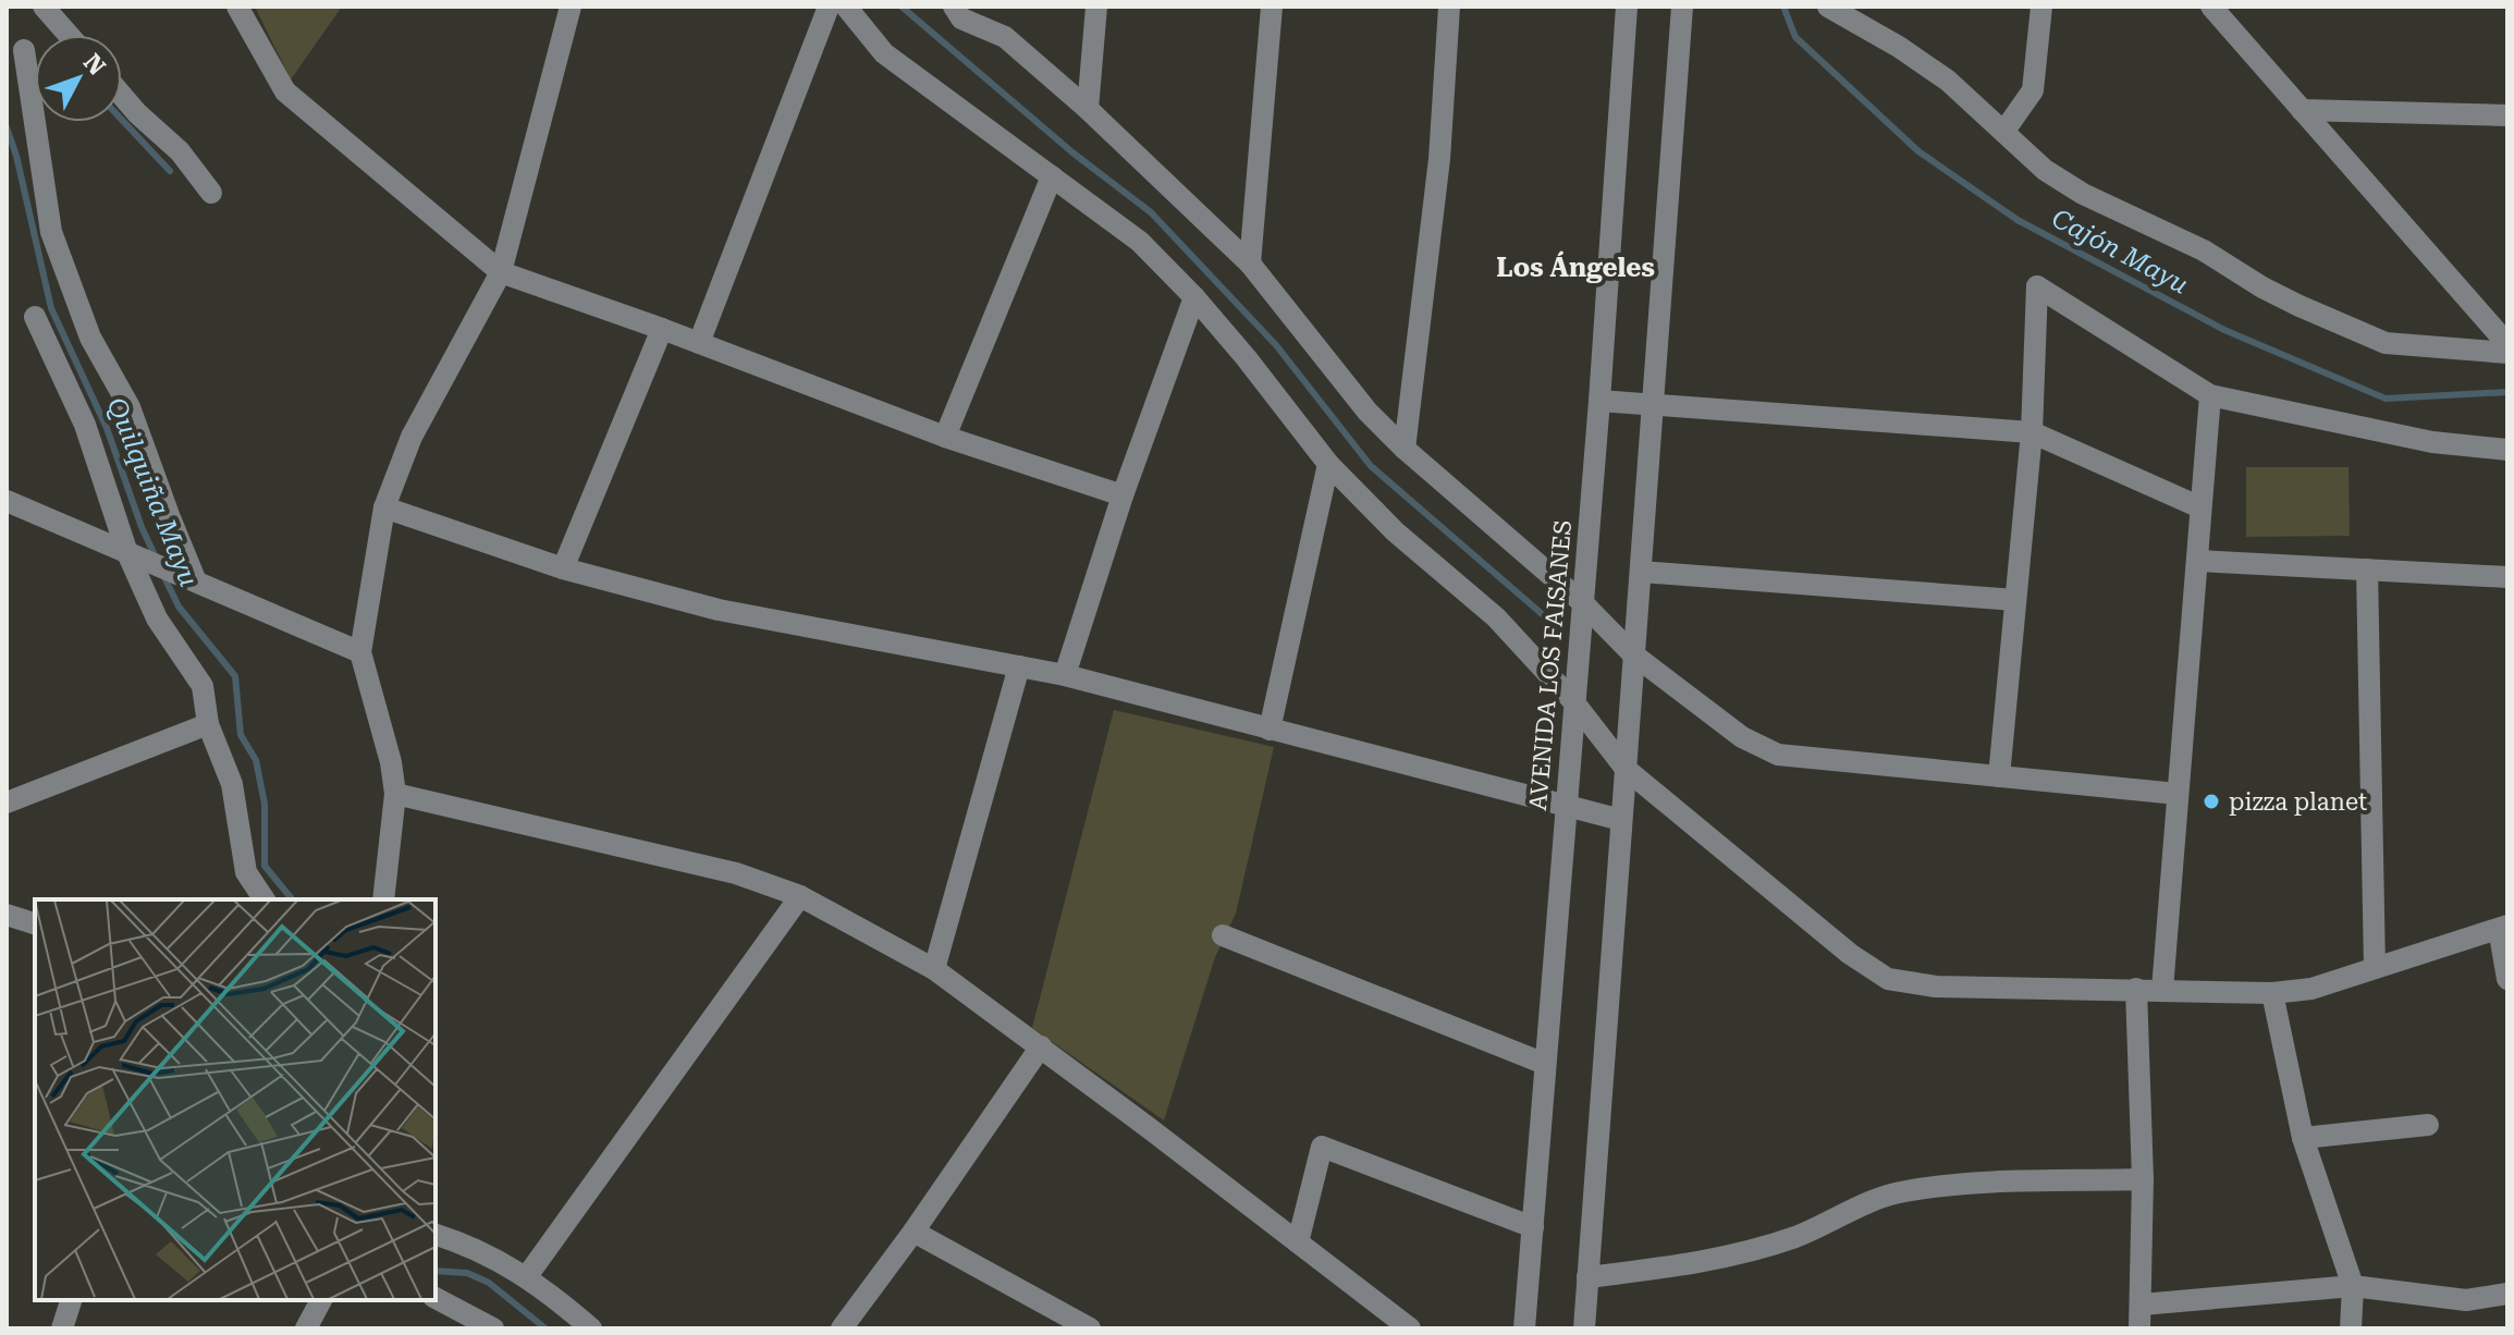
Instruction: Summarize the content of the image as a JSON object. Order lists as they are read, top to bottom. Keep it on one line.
{"streets":{"street":["AVENIDA LOS FAISANES"]},"districts":["Los Ángeles"],"water":["Cajón Mayu","Quilquiña Mayu"],"places":["pizza planet"],"north":"top right"}
